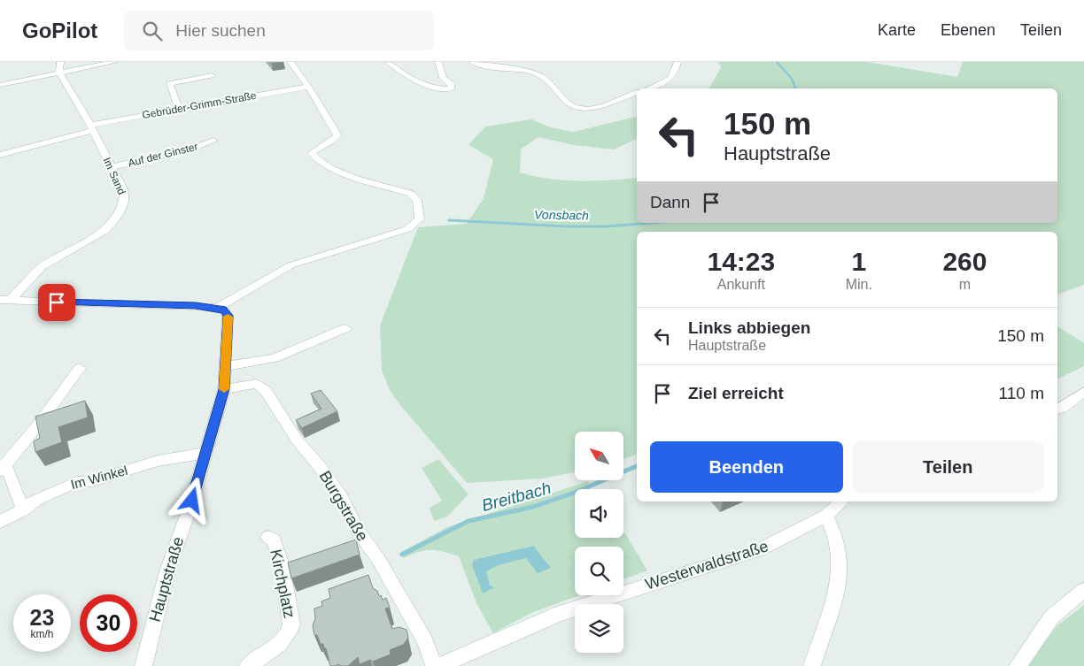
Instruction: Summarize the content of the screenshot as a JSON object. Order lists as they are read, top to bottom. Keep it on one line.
{"streets":{"street":["Gebrüder-Grimm-Straße","Auf der Ginster","Im Sand","Im Winkel","Burgstraße","Westerwaldstraße","Hauptstraße","Kirchplatz"]},"crossings":[["Gebrüder-Grimm-Straße","Im Sand"],["Auf der Ginster","Im Sand"],["Im Winkel","Hauptstraße"],["Burgstraße","Hauptstraße"]],"water":["Vonsbach","Breitbach"],"north":"top left","page":{"header":"GoPilot","search":"Hier suchen","nav":["Karte","Ebenen","Teilen"],"turn":["150 m","Hauptstraße"],"then":"Dann","eta":["14:23","Ankunft","1","Min.","260","m"],"list":[{"name":"Links abbiegen","note":"Hauptstraße","value":"150 m"},{"name":"Ziel erreicht","value":"110 m"}],"buttons":["Beenden","Teilen"],"speed":"23 km/h","limit":"30"}}
